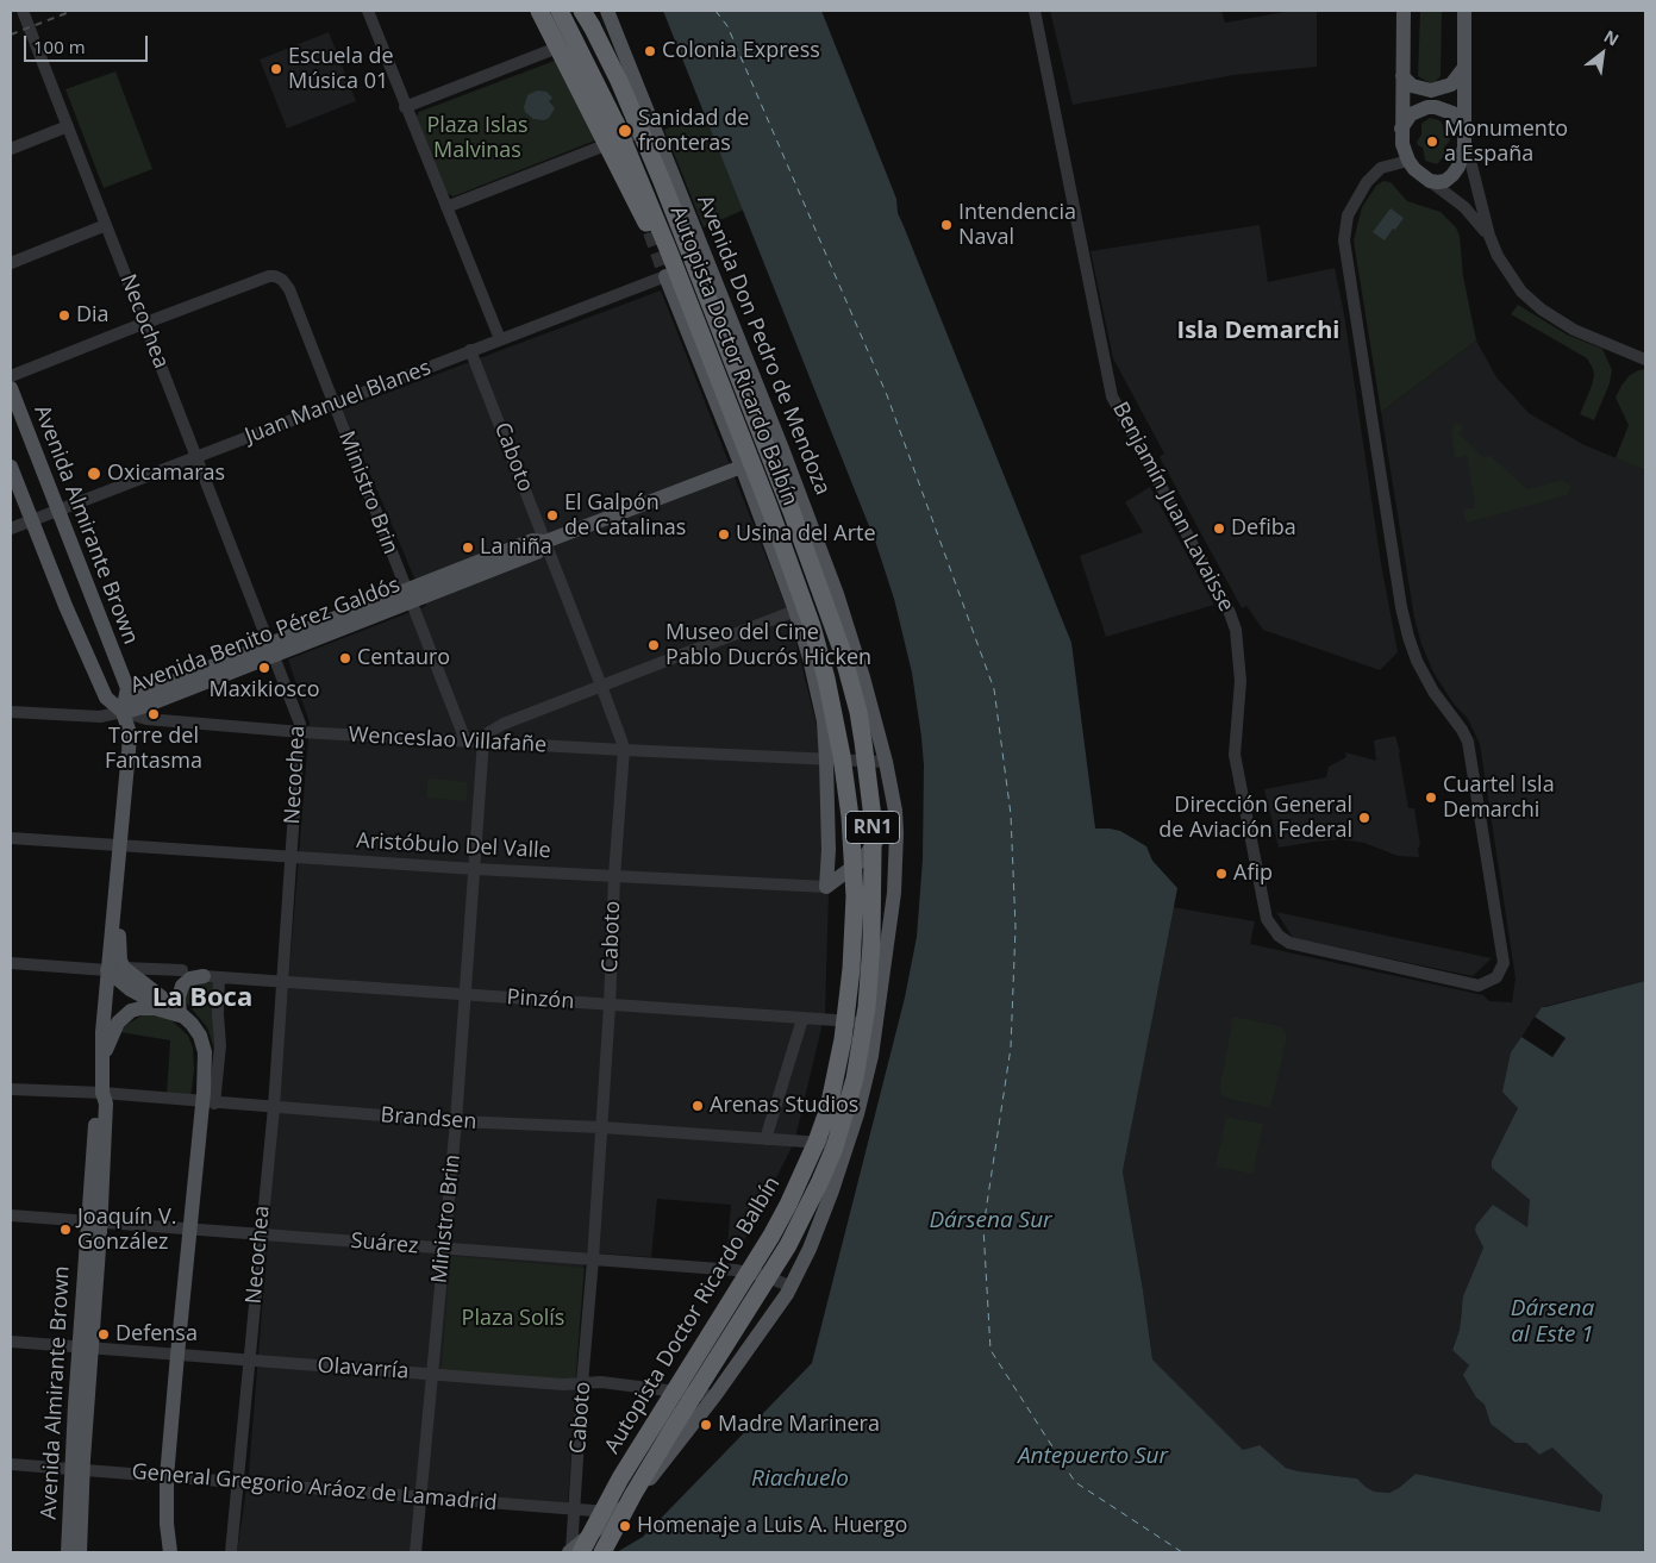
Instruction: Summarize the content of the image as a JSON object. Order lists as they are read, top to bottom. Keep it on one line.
{"streets":{"highway":["Autopista Doctor Ricardo Balbín","RN1"],"main road":["Avenida Don Pedro de Mendoza","Avenida Almirante Brown","Avenida Benito Pérez Galdós","Aristóbulo Del Valle"],"street":["Necochea","Juan Manuel Blanes","Caboto","Ministro Brin","Benjamín Juan Lavaisse","Wenceslao Villafañe","Pinzón","Brandsen","Suárez","Olavarría","General Gregorio Aráoz de Lamadrid"]},"crossings":[["Necochea","Juan Manuel Blanes"],["Necochea","Ministro Brin"],["Necochea","Avenida Benito Pérez Galdós"],["Necochea","Wenceslao Villafañe"],["Necochea","Aristóbulo Del Valle"],["Necochea","Pinzón"],["Necochea","Brandsen"],["Necochea","Suárez"],["Necochea","Olavarría"],["Necochea","General Gregorio Aráoz de Lamadrid"],["Avenida Don Pedro de Mendoza","Autopista Doctor Ricardo Balbín"],["Avenida Don Pedro de Mendoza","Caboto"],["Avenida Don Pedro de Mendoza","Wenceslao Villafañe"],["Avenida Don Pedro de Mendoza","Aristóbulo Del Valle"],["Avenida Don Pedro de Mendoza","Pinzón"],["Avenida Don Pedro de Mendoza","Brandsen"],["Avenida Don Pedro de Mendoza","Suárez"],["Avenida Don Pedro de Mendoza","Olavarría"],["Avenida Don Pedro de Mendoza","General Gregorio Aráoz de Lamadrid"],["Autopista Doctor Ricardo Balbín","Caboto"],["Juan Manuel Blanes","Caboto"],["Juan Manuel Blanes","Ministro Brin"],["Juan Manuel Blanes","Avenida Almirante Brown"],["Caboto","Avenida Benito Pérez Galdós"],["Caboto","Wenceslao Villafañe"],["Caboto","Aristóbulo Del Valle"],["Caboto","Pinzón"],["Caboto","Brandsen"],["Caboto","Suárez"],["Caboto","Olavarría"],["Caboto","General Gregorio Aráoz de Lamadrid"],["Ministro Brin","Avenida Benito Pérez Galdós"],["Ministro Brin","Wenceslao Villafañe"],["Ministro Brin","Aristóbulo Del Valle"],["Ministro Brin","Pinzón"],["Ministro Brin","Brandsen"],["Ministro Brin","Suárez"],["Ministro Brin","Olavarría"],["Ministro Brin","General Gregorio Aráoz de Lamadrid"],["Avenida Almirante Brown","Avenida Benito Pérez Galdós"],["Avenida Almirante Brown","Wenceslao Villafañe"],["Avenida Almirante Brown","Aristóbulo Del Valle"],["Avenida Almirante Brown","Brandsen"],["Avenida Almirante Brown","Suárez"],["Avenida Almirante Brown","Olavarría"],["Avenida Almirante Brown","General Gregorio Aráoz de Lamadrid"],["Avenida Benito Pérez Galdós","Wenceslao Villafañe"]],"districts":["Isla Demarchi","La Boca"],"water":["Dársena Sur","Dársena al Este 1","Antepuerto Sur","Riachuelo"],"parks":["Plaza Islas Malvinas","Plaza Solís"],"places":["Colonia Express","Escuela de Música 01","Sanidad de fronteras","Monumento a España","Intendencia Naval","Dia","Oxicamaras","El Galpón de Catalinas","Defiba","Usina del Arte","La niña","Museo del Cine Pablo Ducrós Hicken","Centauro","Maxikiosco","Torre del Fantasma","Cuartel Isla Demarchi","Dirección General de Aviación Federal","Afip","Arenas Studios","Joaquín V. González","Defensa","Madre Marinera","Homenaje a Luis A. Huergo"],"scale_bar":"100 m","north":"top right"}
